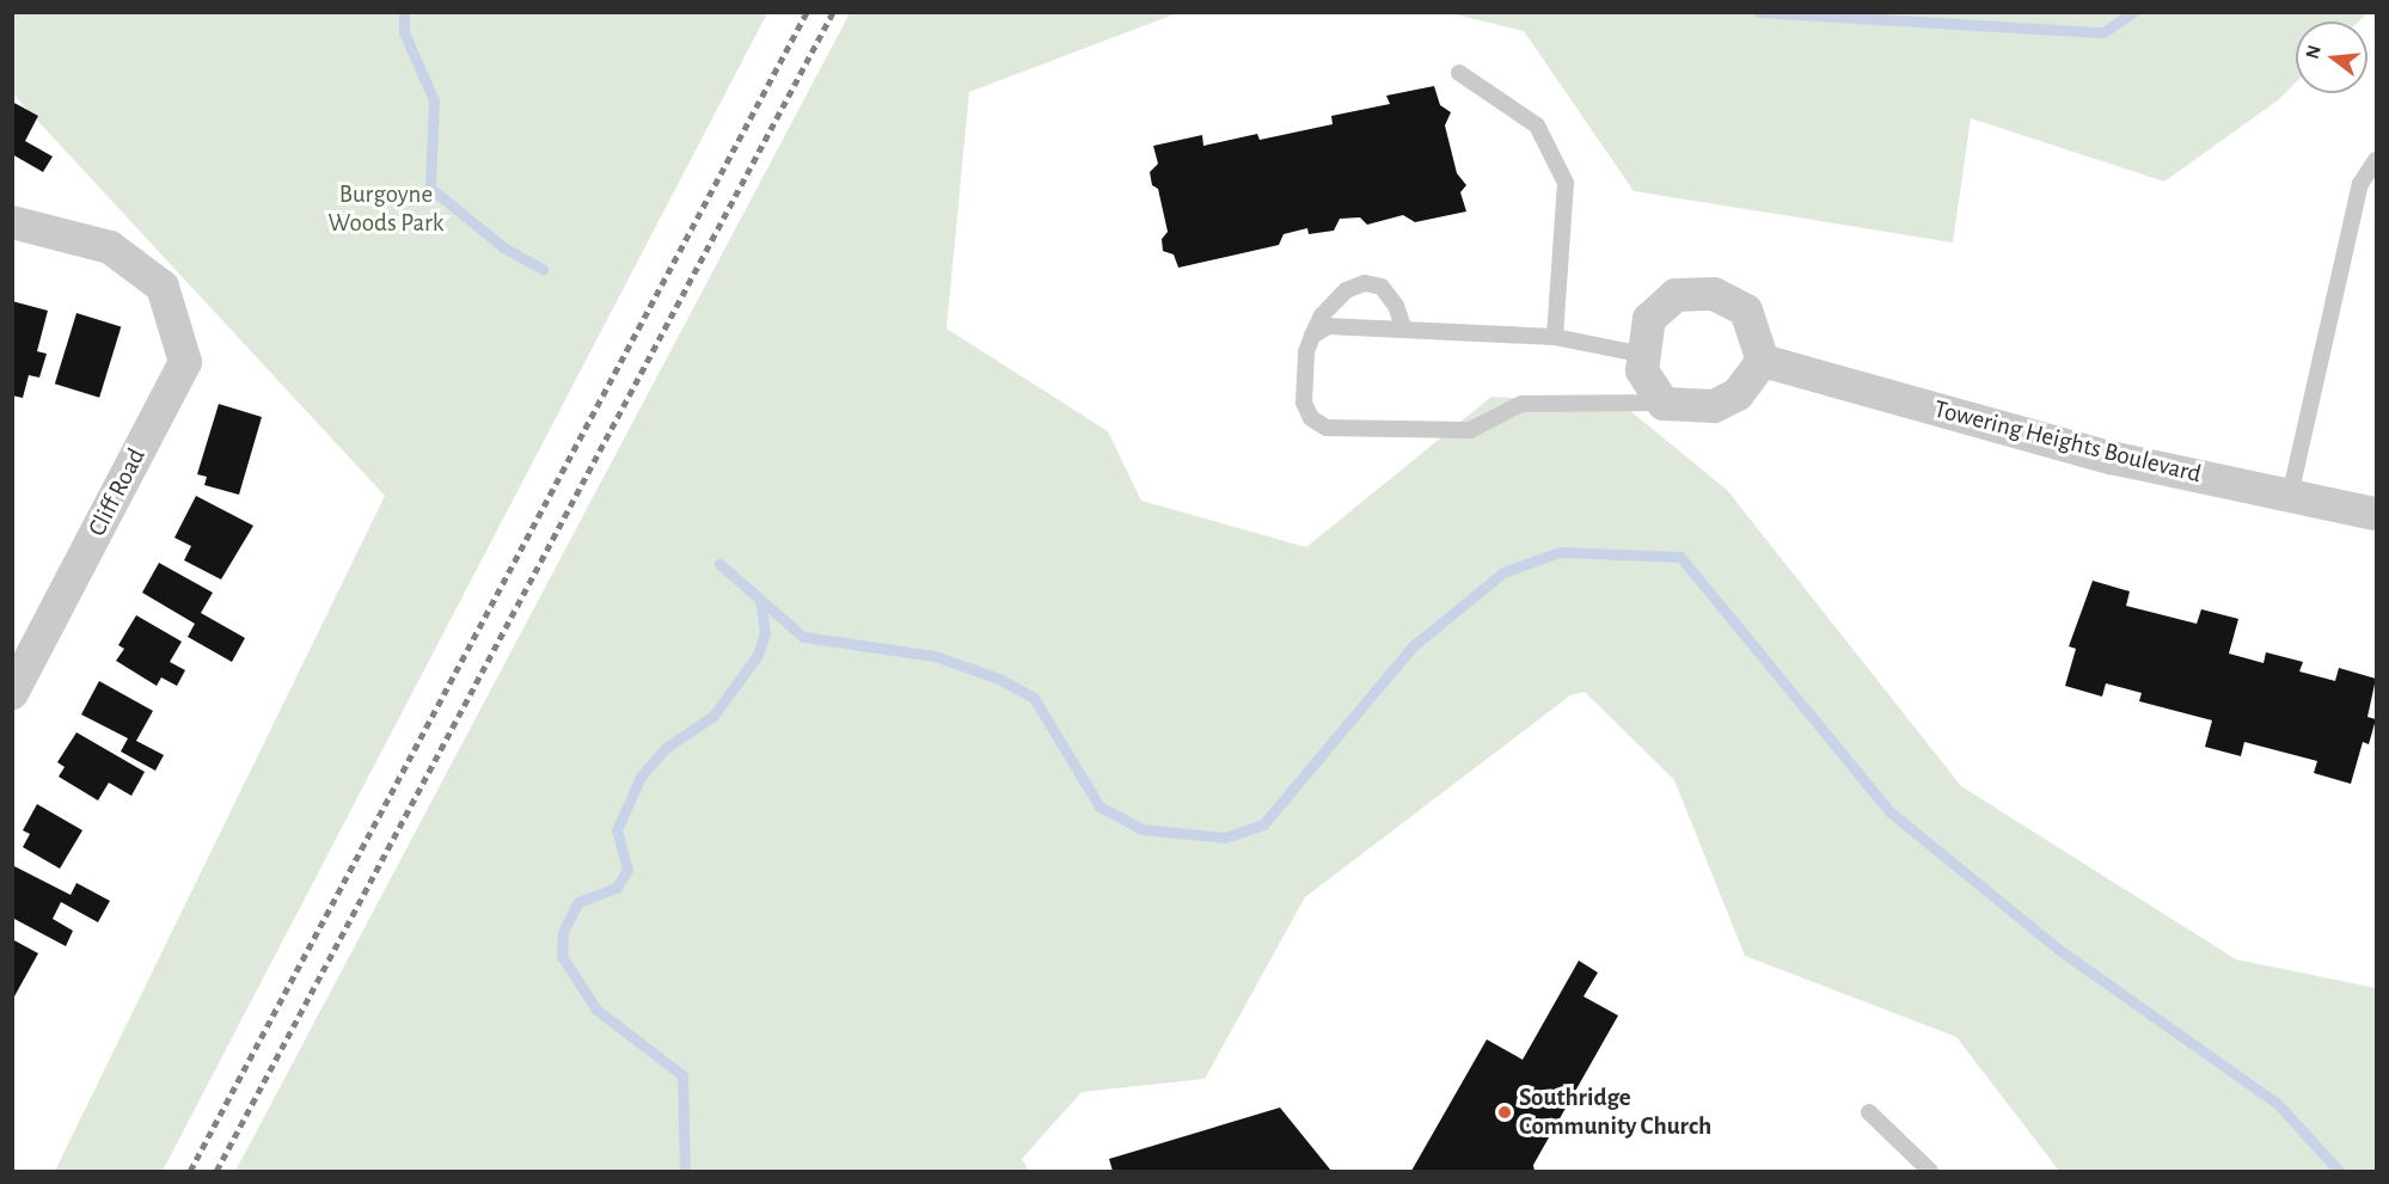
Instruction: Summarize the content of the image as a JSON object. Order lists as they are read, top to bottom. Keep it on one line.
{"streets":{"street":["Towering Heights Boulevard","Cliff Road"]},"parks":["Burgoyne Woods Park"],"places":["Southridge Community Church"],"north":"left"}
